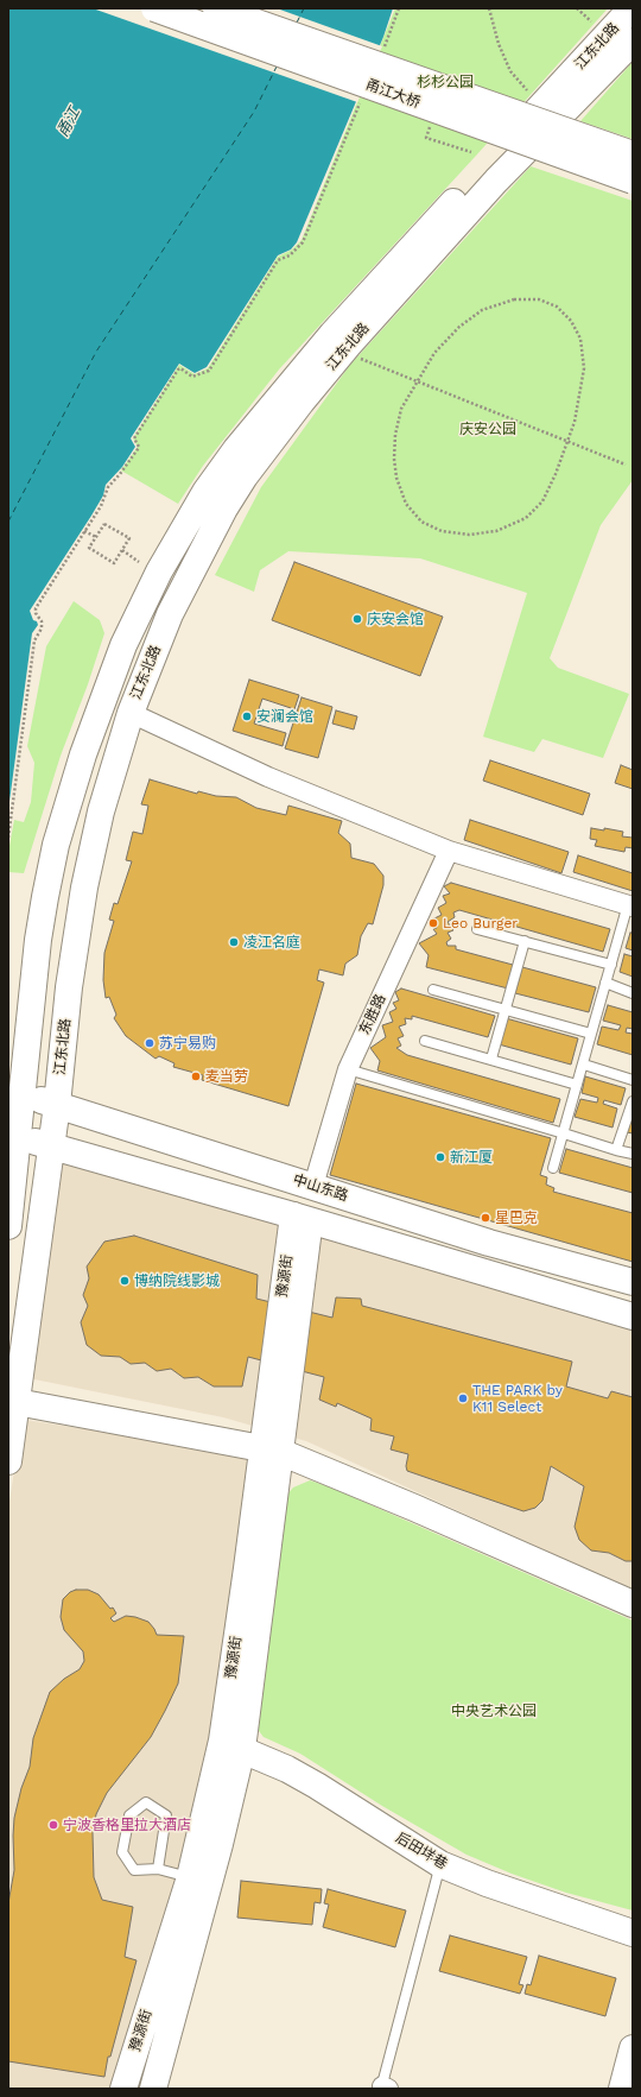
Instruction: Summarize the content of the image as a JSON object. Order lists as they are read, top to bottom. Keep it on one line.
{"streets":{"main road":["江东北路","甬江大桥","中山东路","豫源街","后田垟巷"],"street":["东胜路"]},"crossings":[["江东北路","中山东路"],["东胜路","中山东路"],["豫源街","后田垟巷"]],"water":["甬江"],"parks":["杉杉公园","庆安公园","中央艺术公园"],"places":["庆安会馆","安澜会馆","Leo Burger","凌江名庭","苏宁易购","麦当劳","新江厦","星巴克","博纳院线影城","THE PARK by K11 Select","宁波香格里拉大酒店"]}
